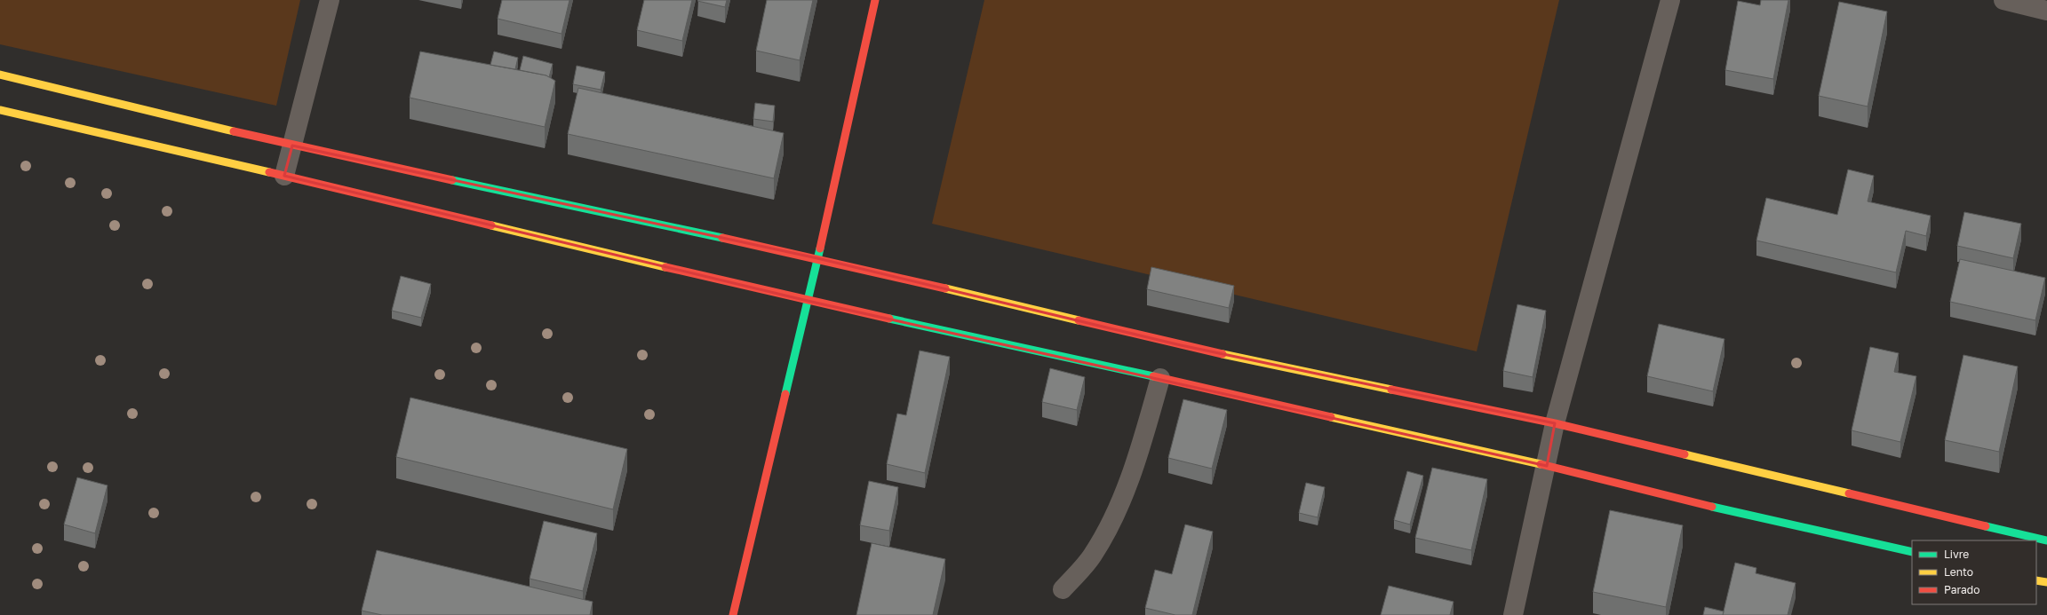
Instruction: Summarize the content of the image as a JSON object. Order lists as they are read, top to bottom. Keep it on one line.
{"legend":["Livre","Lento","Parado"]}
